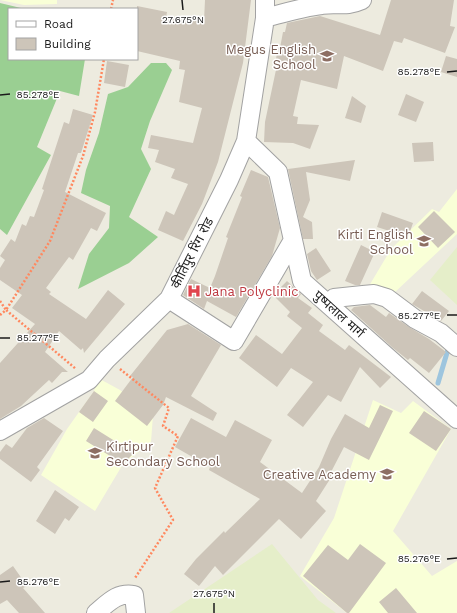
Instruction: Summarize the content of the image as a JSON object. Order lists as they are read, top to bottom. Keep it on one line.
{"streets":{"street":["कीर्तिपुर रिंग रोड","पुष्पलाल मार्ग"]},"crossings":[["कीर्तिपुर रिंग रोड","पुष्पलाल मार्ग"]],"places":{"school or university":["Megus English School","Kirti English School","Kirtipur Secondary School","Creative Academy"],"hospital":["Jana Polyclinic"]},"legend":["Road","Building"],"coordinates":["27.675°N","85.278°E","85.277°E","85.276°E"]}
